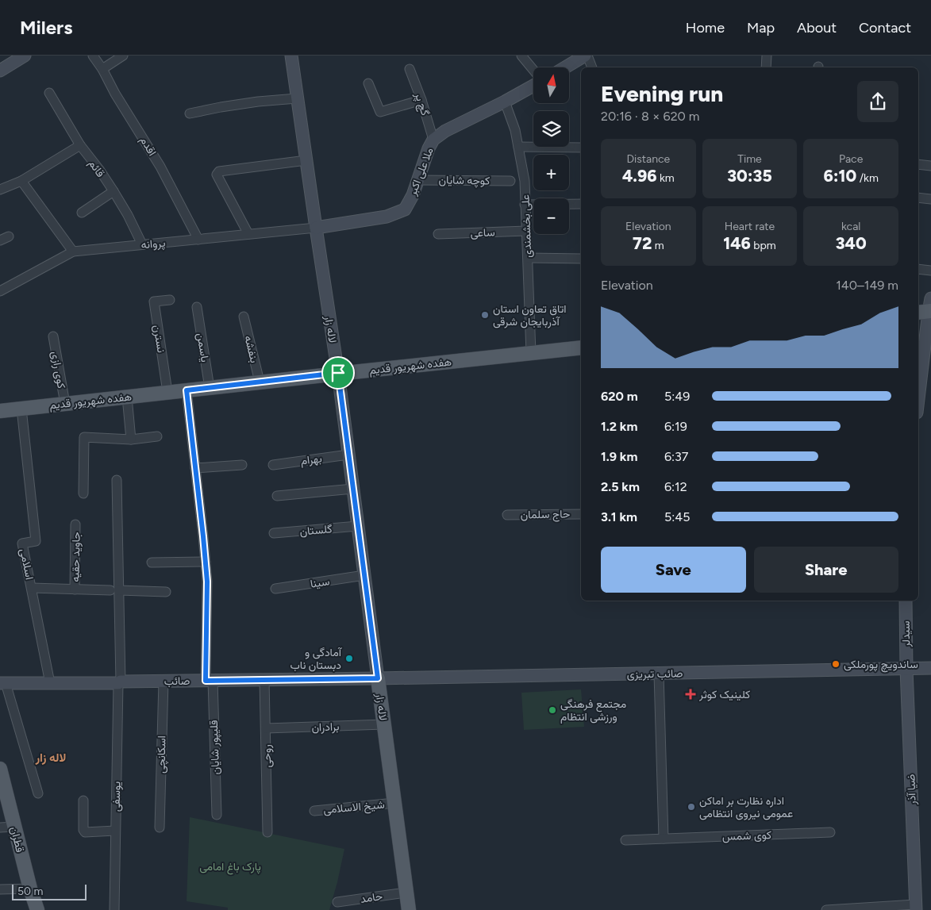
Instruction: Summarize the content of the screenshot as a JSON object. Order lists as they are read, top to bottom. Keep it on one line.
{"streets":{"main road":["ملا علی اکبر","لاله زار","هفده شهریور قدیم","سیدلر","صائب تبریزی","صائب","ضیا آذر","قطران"],"street":["گچ پر","اقدم","قائم","کوچه شایان","علی بخشمندی","ساعی","پروانه","نسترن","یاسمن","بنفشه","کوی رازی","بهرام","حاج سلمان","گلستان","جاوید حقیه","اسلامی","سینا","برادران","قلیپور شایان","اسکانچی","روحی","یوسفی","شیخ الاسلامی","کوی شمس","حامد"]},"crossings":[["گچ پر","ملا علی اکبر"],["اقدم","پروانه"],["قائم","پروانه"],["ملا علی اکبر","کوچه شایان"],["ملا علی اکبر","علی بخشمندی"],["ملا علی اکبر","پروانه"],["ملا علی اکبر","لاله زار"],["علی بخشمندی","ساعی"],["علی بخشمندی","هفده شهریور قدیم"],["پروانه","لاله زار"],["لاله زار","هفده شهریور قدیم"],["لاله زار","بهرام"],["لاله زار","گلستان"],["لاله زار","سینا"],["لاله زار","صائب تبریزی"],["لاله زار","صائب"],["لاله زار","برادران"],["لاله زار","شیخ الاسلامی"],["لاله زار","حامد"],["نسترن","هفده شهریور قدیم"],["یاسمن","هفده شهریور قدیم"],["بنفشه","هفده شهریور قدیم"],["هفده شهریور قدیم","کوی رازی"],["هفده شهریور قدیم","اسلامی"],["هفده شهریور قدیم","قلیپور شایان"],["اسلامی","صائب"],["سیدلر","صائب تبریزی"],["سیدلر","ضیا آذر"],["صائب تبریزی","صائب"],["صائب تبریزی","ضیا آذر"],["صائب","قلیپور شایان"],["صائب","اسکانچی"],["صائب","روحی"],["صائب","یوسفی"],["برادران","روحی"]],"districts":["لاله زار"],"parks":["پارک باغ امامی"],"places":{"other":["اتاق تعاون استان آذربایجان شرقی","آمادگی و دبستان ناب","ساندویچ پورملکی","مجتمع فرهنگی ورزشی انتظام","اداره نظارت بر اماکن عمومی نیروی انتظامی"],"health":["کلینیک کوثر"]},"scale_bar":"50 m","north":"top","page":{"header":"Milers","nav":["Home","Map","About","Contact"],"map_buttons":["+","−"],"heading":["Evening run","20:16 · 8 × 620 m"],"stats":[["Distance","4.96 km"],["Time","30:35"],["Pace","6:10 /km"],["Elevation","72 m"],["Heart rate","146 bpm"],["kcal","340"]],"chart":["Elevation","140–149 m"],"list":[{"name":"620 m","note":"5:49"},{"name":"1.2 km","note":"6:19"},{"name":"1.9 km","note":"6:37"},{"name":"2.5 km","note":"6:12"},{"name":"3.1 km","note":"5:45"}],"buttons":["Save","Share"],"scale":"50 m"}}
